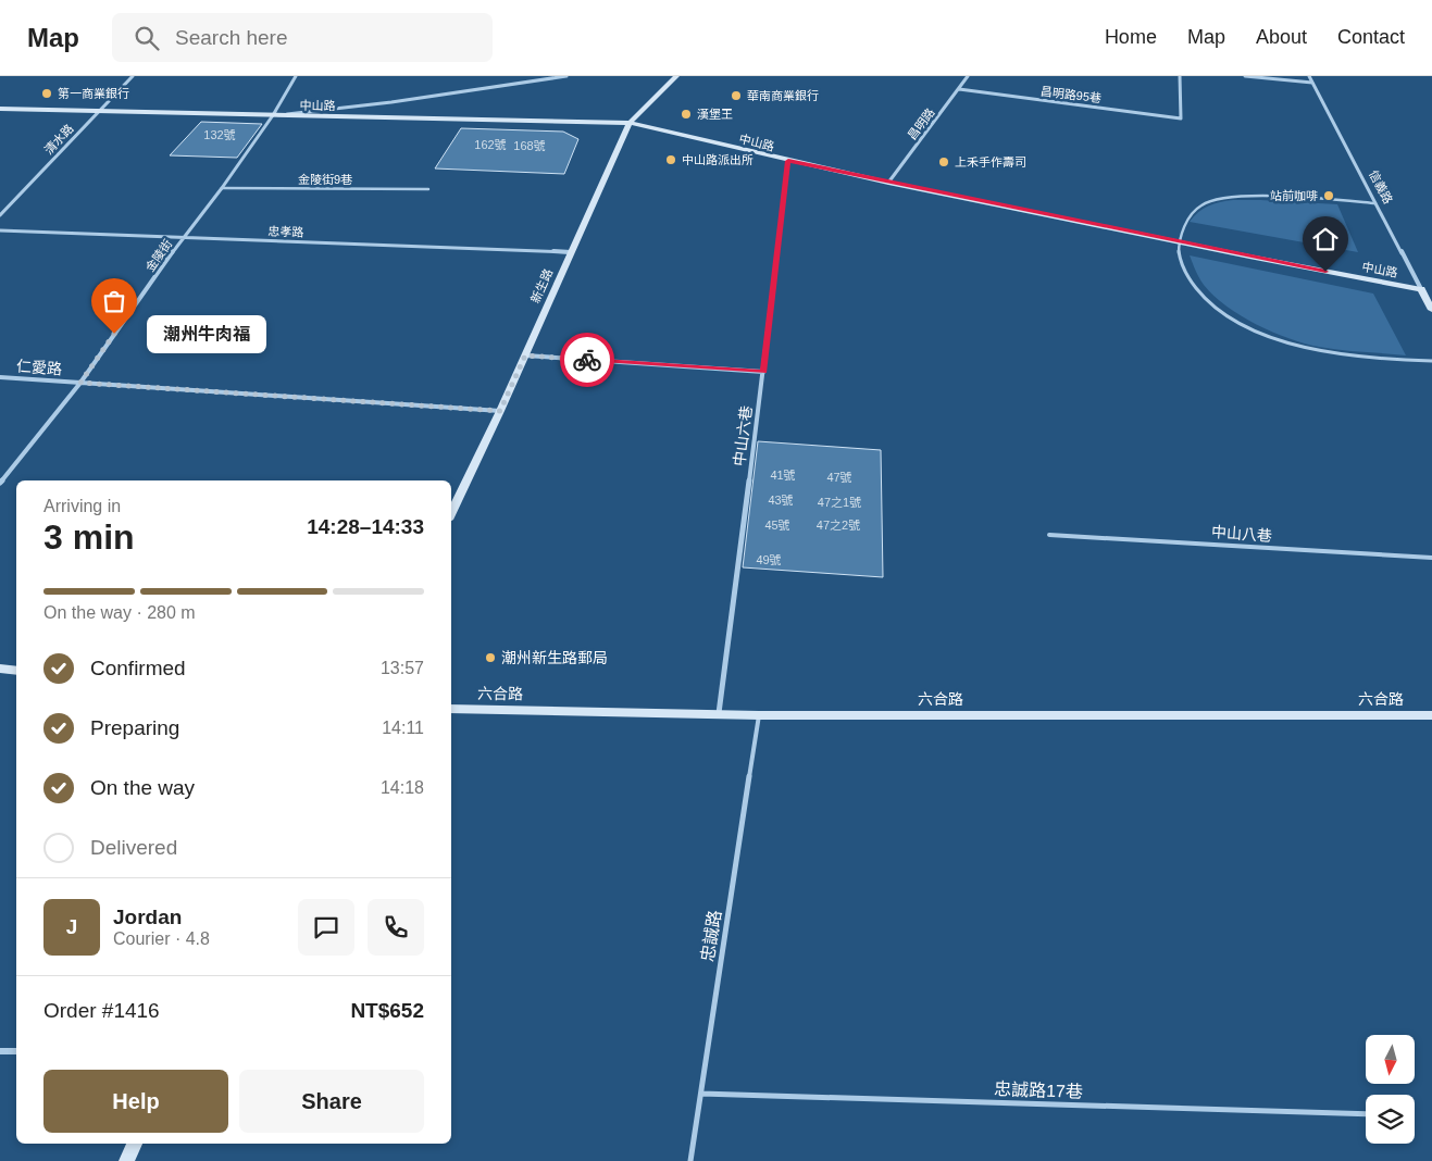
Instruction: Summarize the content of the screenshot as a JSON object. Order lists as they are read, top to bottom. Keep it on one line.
{"streets":{"main road":["中山路","信義路","新生路","六合路"],"street":["昌明路95巷","昌明路","清水路","忠孝路","金陵街","仁愛路","中山六巷"],"lane":["金陵街9巷","中山八巷","忠誠路","忠誠路17巷"]},"crossings":[["昌明路95巷","昌明路"],["中山路","昌明路"],["中山路","清水路"],["中山路","信義路"],["中山路","金陵街"],["中山路","新生路"],["中山路","中山六巷"],["金陵街9巷","金陵街"],["忠孝路","金陵街"],["忠孝路","新生路"],["金陵街","仁愛路"],["新生路","仁愛路"],["中山六巷","六合路"],["六合路","忠誠路"],["忠誠路","忠誠路17巷"]],"places":["第一商業銀行","華南商業銀行","漢堡王","中山路派出所","上禾手作壽司","站前咖啡","潮州牛肉福","潮州新生路郵局"],"house_numbers":["132號","162號","168號","41號","47號","43號","47之1號","45號","47之2號","49號"],"north":"bottom","page":{"header":"Map","search":"Search here","nav":["Home","Map","About","Contact"],"bubble":"潮州牛肉福","heading":["3 min","Arriving in","14:28–14:33"],"panel":["Jordan","Courier · 4.8","Order #1416","NT$652"],"bar":"On the way · 280 m","list":[["Confirmed","13:57"],["Preparing","14:11"],["On the way","14:18"],"Delivered"],"round":"J","buttons":["Help","Share"]}}
